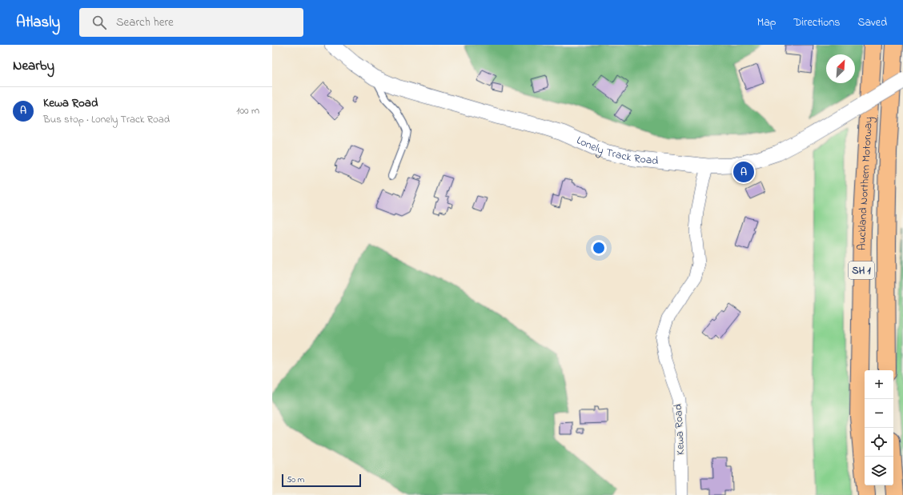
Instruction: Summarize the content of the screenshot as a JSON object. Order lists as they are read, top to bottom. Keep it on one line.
{"streets":{"highway":["Auckland Northern Motorway","SH 1"],"street":["Lonely Track Road","Kewa Road"]},"crossings":[["Lonely Track Road","Kewa Road"]],"scale_bar":"50 m","north":"top right","page":{"header":"Atlasly","search":"Search here","nav":["Map","Directions","Saved"],"heading":"Nearby","list":[{"mark":"A","name":"Kewa Road","note":"Bus stop · Lonely Track Road","value":"100 m"}],"pins":"A","map_buttons":["+","−"],"scale":"50 m"}}
